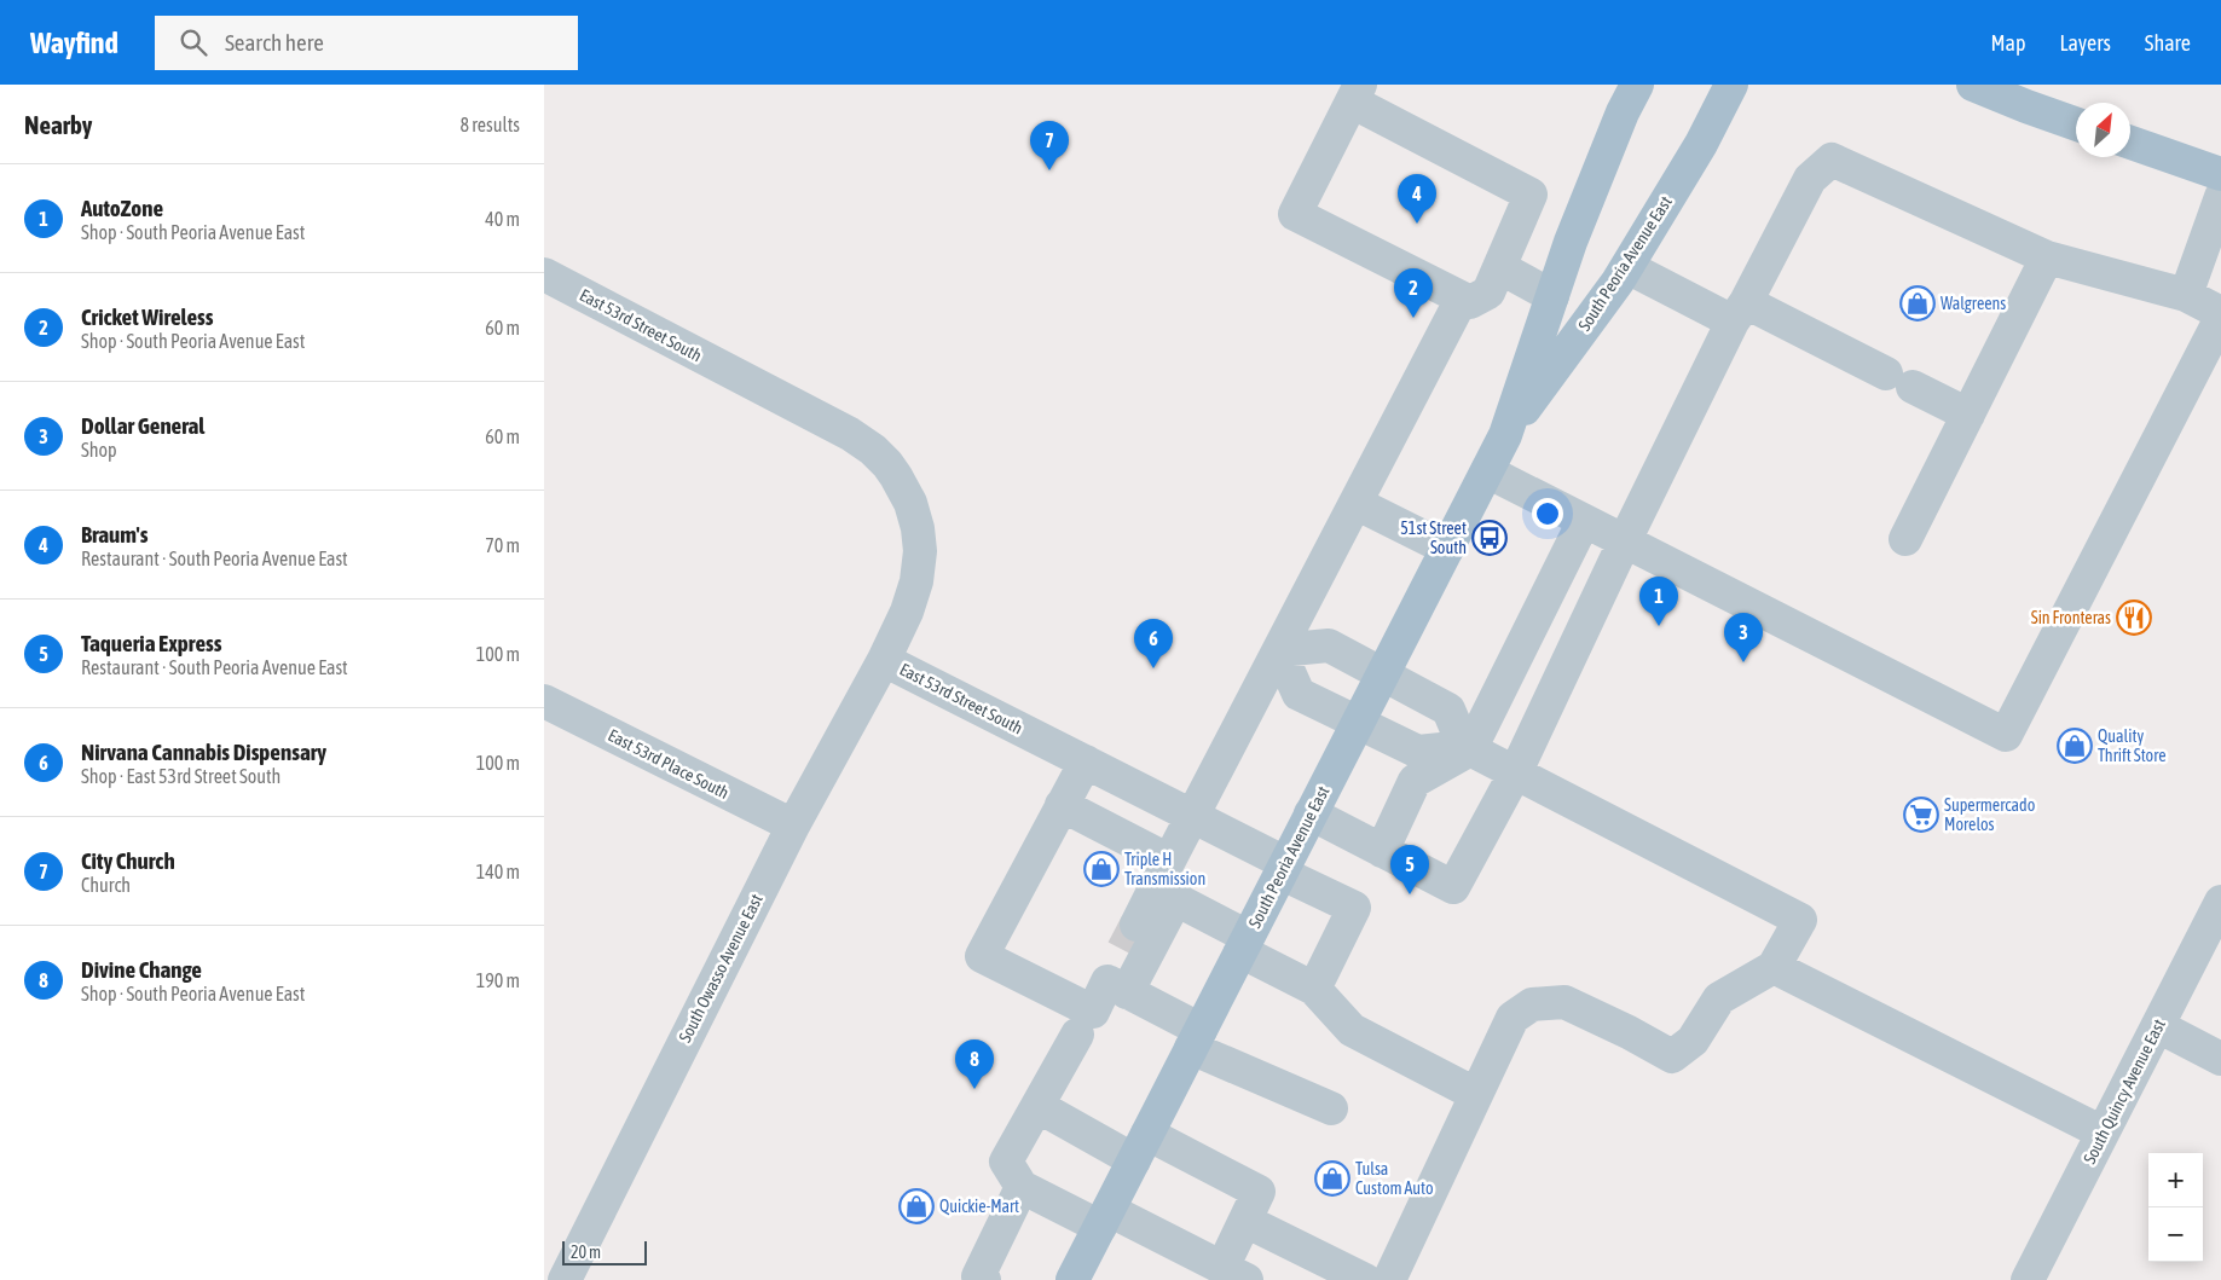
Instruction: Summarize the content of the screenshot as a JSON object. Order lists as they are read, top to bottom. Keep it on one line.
{"streets":{"main road":["South Peoria Avenue East"],"street":["East 53rd Street South","East 53rd Place South","South Owasso Avenue East","South Quincy Avenue East"]},"crossings":[["South Peoria Avenue East","East 53rd Street South"],["East 53rd Street South","South Owasso Avenue East"],["East 53rd Place South","South Owasso Avenue East"]],"places":{"shop":["Walgreens","Quality Thrift Store","Triple H Transmission","Tulsa Custom Auto","Quickie-Mart"],"bus stop":["51st Street South"],"restaurant":["Sin Fronteras"],"supermarket":["Supermercado Morelos"]},"scale_bar":"20 m","north":"top right","page":{"header":"Wayfind","search":"Search here","nav":["Map","Layers","Share"],"heading":["Nearby","8 results"],"pins":["7","4","2","1","3","6","5","8"],"list":[{"mark":"1","name":"AutoZone","note":"Shop · South Peoria Avenue East","value":"40 m"},{"mark":"2","name":"Cricket Wireless","note":"Shop · South Peoria Avenue East","value":"60 m"},{"mark":"3","name":"Dollar General","note":"Shop","value":"60 m"},{"mark":"4","name":"Braum's","note":"Restaurant · South Peoria Avenue East","value":"70 m"},{"mark":"5","name":"Taqueria Express","note":"Restaurant · South Peoria Avenue East","value":"100 m"},{"mark":"6","name":"Nirvana Cannabis Dispensary","note":"Shop · East 53rd Street South","value":"100 m"},{"mark":"7","name":"City Church","note":"Church","value":"140 m"},{"mark":"8","name":"Divine Change","note":"Shop · South Peoria Avenue East","value":"190 m"}],"map_buttons":["+","−"],"scale":"20 m"}}
